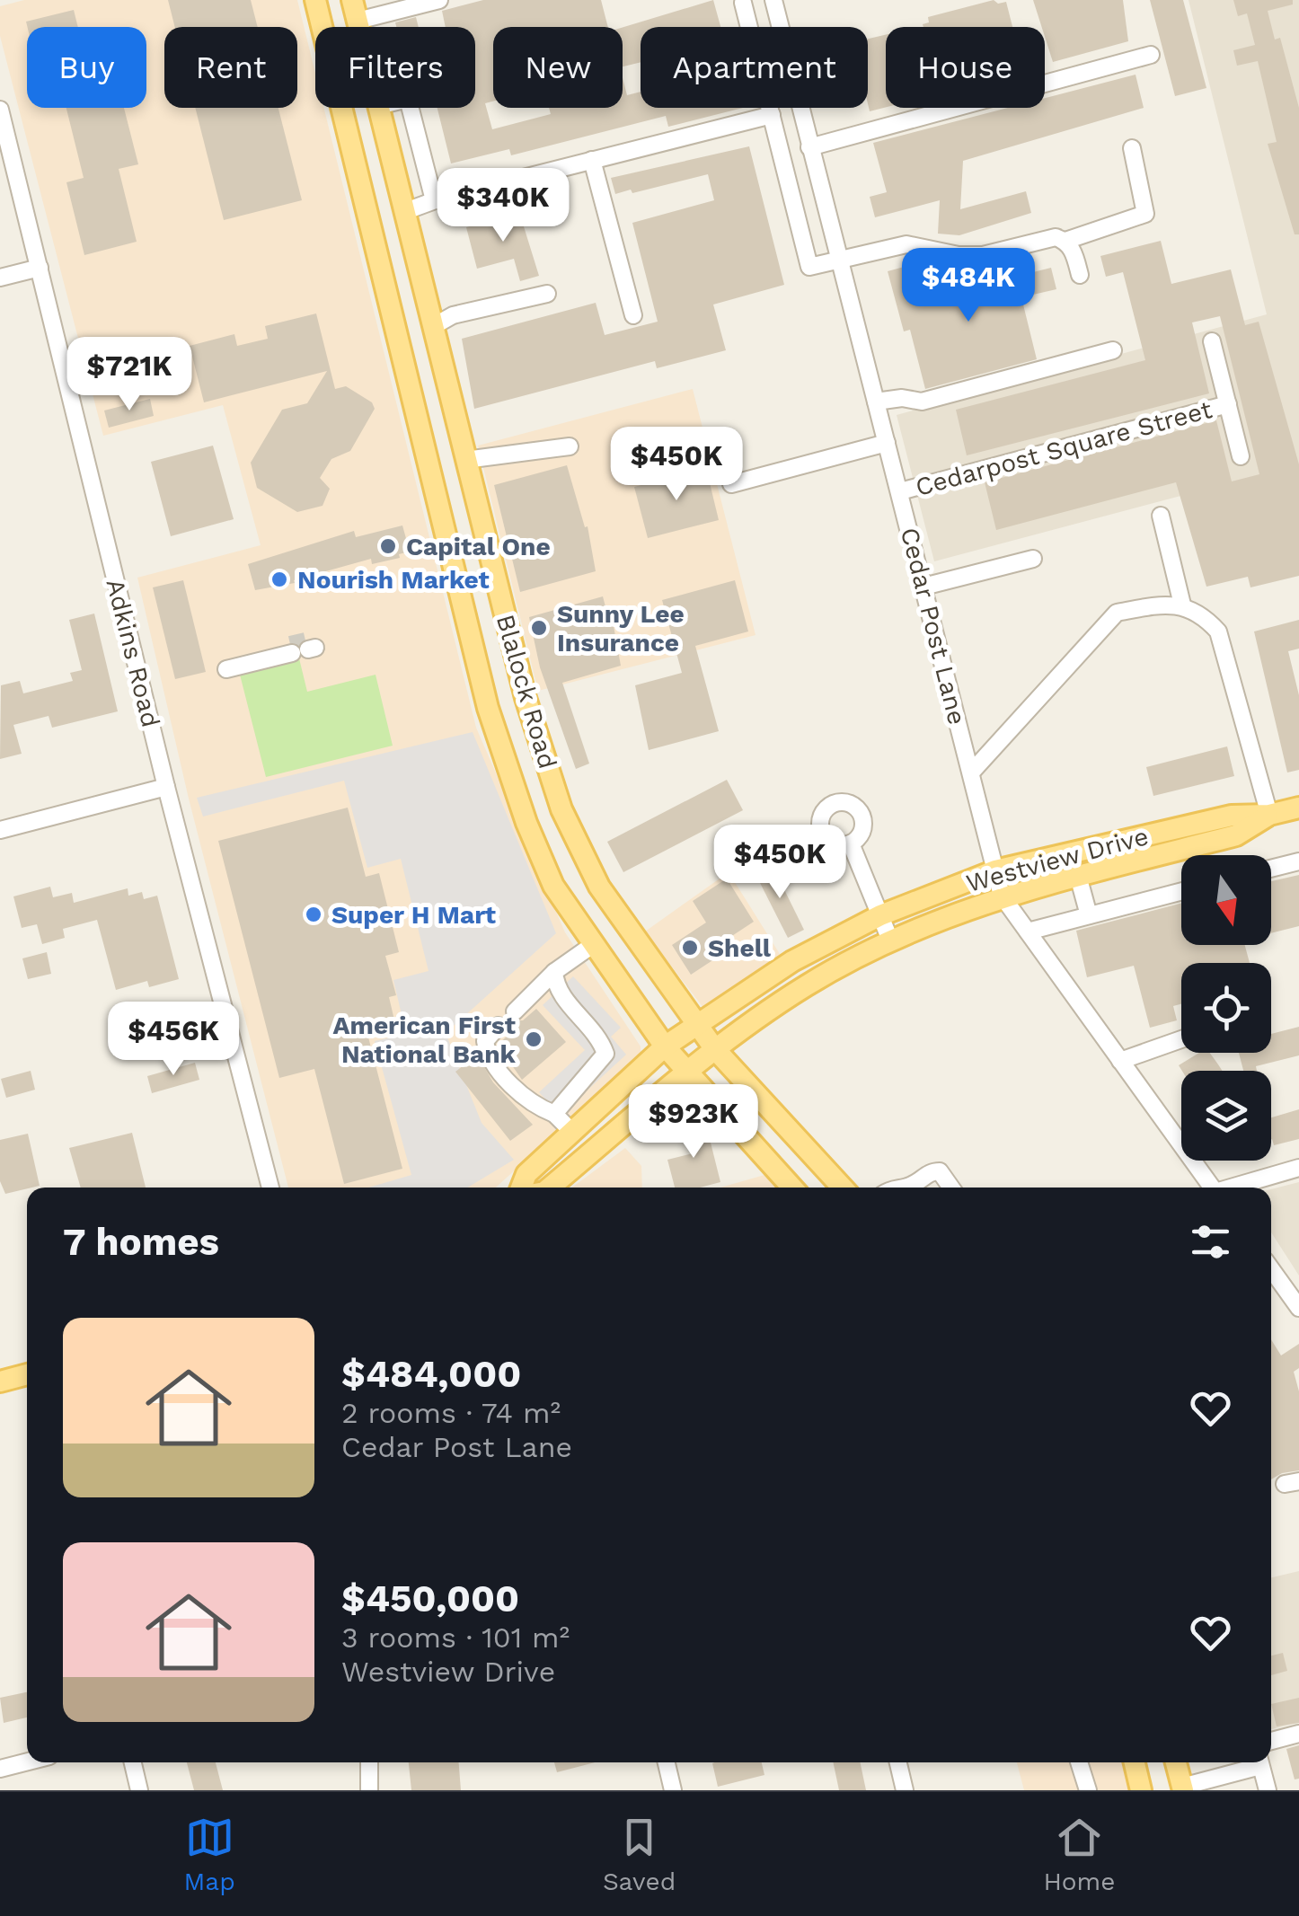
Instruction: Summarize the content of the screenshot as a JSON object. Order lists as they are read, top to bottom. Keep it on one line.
{"streets":{"main road":["Blalock Road","Westview Drive"],"street":["Cedarpost Square Street","Cedar Post Lane","Adkins Road"]},"crossings":[["Cedarpost Square Street","Cedar Post Lane"],["Cedar Post Lane","Westview Drive"],["Blalock Road","Westview Drive"]],"places":["Capital One","Nourish Market","Sunny Lee Insurance","Super H Mart","Shell","American First National Bank"],"north":"bottom","page":{"chip":["Buy","Rent","Filters","New","Apartment","House"],"price":["$340K","$484K","$721K","$450K","$450K","$456K","$923K"],"heading":"7 homes","list":[{"name":"$484,000","note":"2 rooms · 74 m² · Cedar Post Lane"},{"name":"$450,000","note":"3 rooms · 101 m² · Westview Drive"}],"tabs":["Map","Saved","Home"]}}
